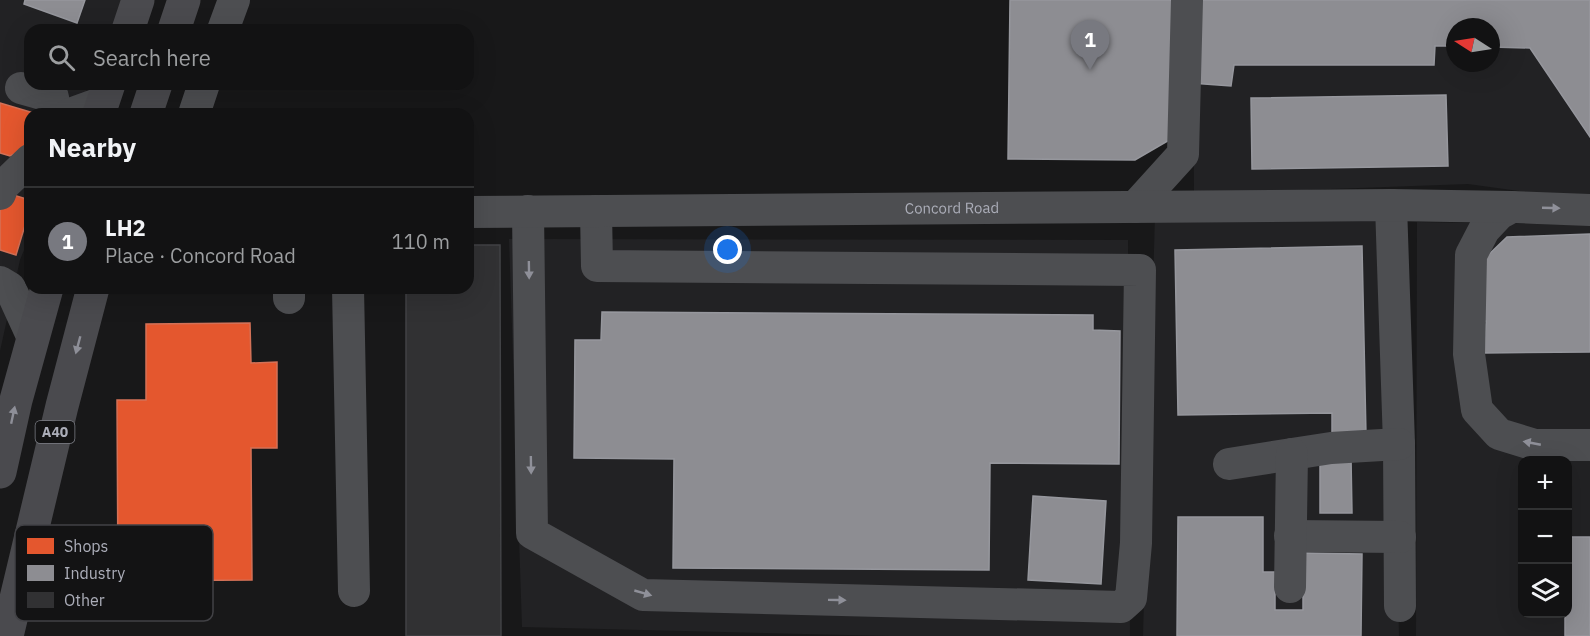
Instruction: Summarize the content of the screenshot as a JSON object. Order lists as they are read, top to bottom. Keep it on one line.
{"streets":{"highway":["A40"],"street":["Concord Road"]},"legend":["Shops","Industry","Other"],"north":"left","page":{"pins":"1","search":"Search here","heading":"Nearby","list":[{"mark":"1","name":"LH2","note":"Place · Concord Road","value":"110 m"}],"map_buttons":["+","−"]}}
